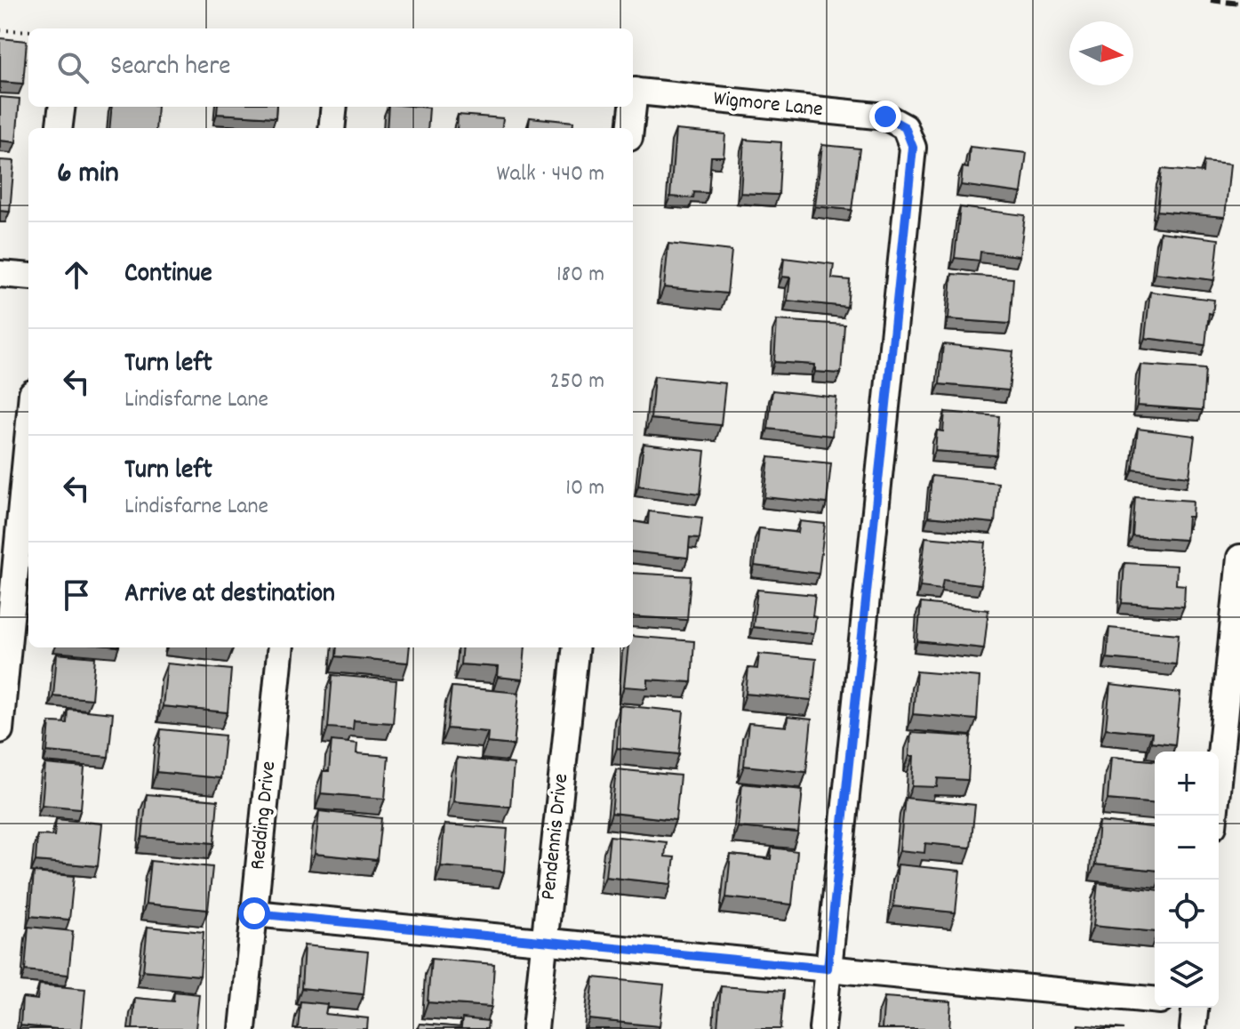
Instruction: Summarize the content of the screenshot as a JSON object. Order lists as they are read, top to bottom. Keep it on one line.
{"streets":{"street":["Wigmore Lane","Redding Drive","Pendennis Drive"]},"north":"right","page":{"search":"Search here","heading":["6 min","Walk · 440 m"],"list":[["Continue","180 m"],["Turn left","Lindisfarne Lane","250 m"],["Turn left","Lindisfarne Lane","10 m"],"Arrive at destination"],"map_buttons":["+","−"]}}
